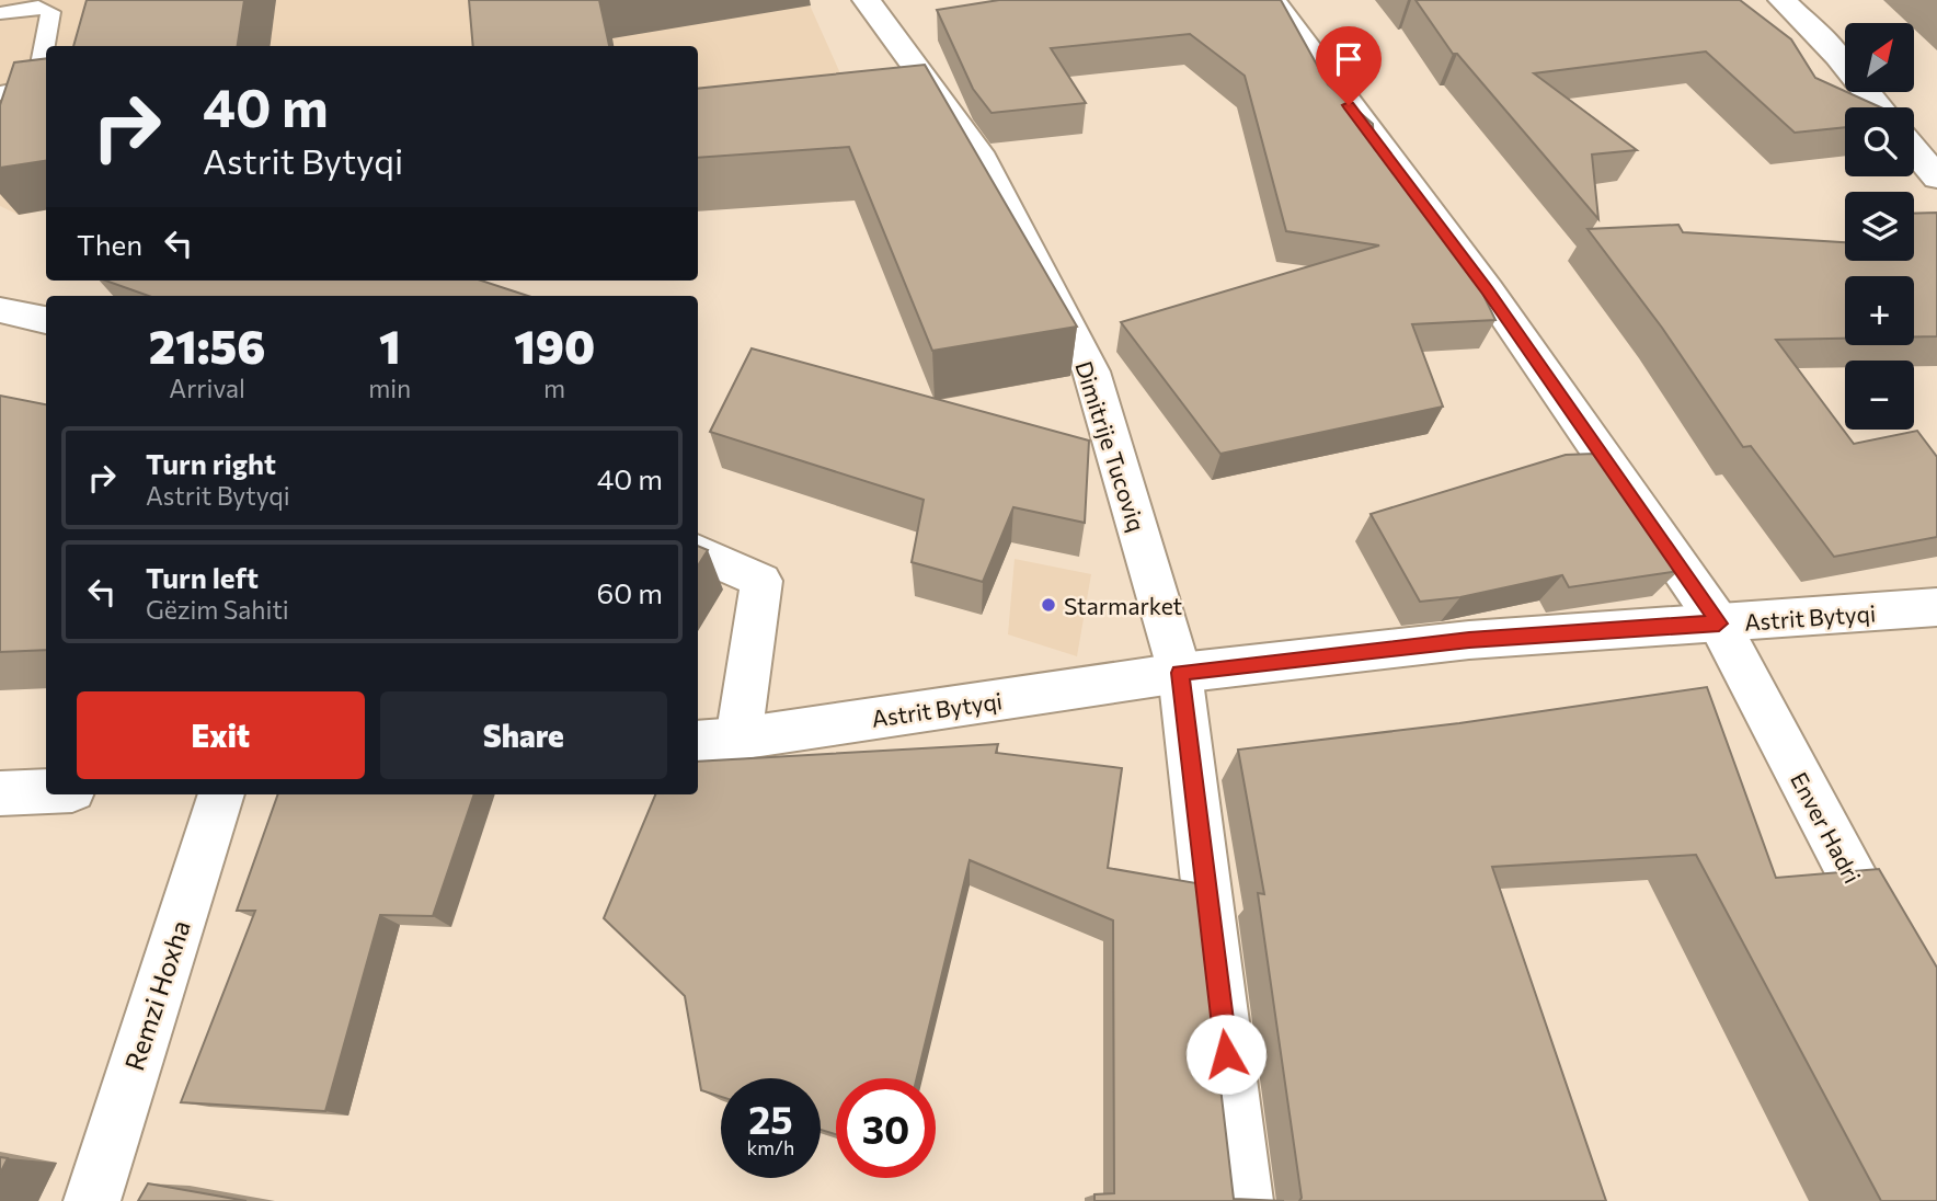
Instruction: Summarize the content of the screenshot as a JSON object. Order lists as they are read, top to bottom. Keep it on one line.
{"streets":{"street":["Dimitrije Tucoviq","Astrit Bytyqi","Enver Hadri","Remzi Hoxha"]},"crossings":[["Dimitrije Tucoviq","Astrit Bytyqi"],["Astrit Bytyqi","Enver Hadri"]],"places":["Starmarket"],"north":"top right","page":{"map_buttons":["+","−"],"turn":["40 m","Astrit Bytyqi"],"then":"Then","eta":["21:56","Arrival","1","min","190","m"],"list":[{"name":"Turn right","note":"Astrit Bytyqi","value":"40 m"},{"name":"Turn left","note":"Gëzim Sahiti","value":"60 m"}],"buttons":["Exit","Share"],"speed":"25 km/h","limit":"30"}}
